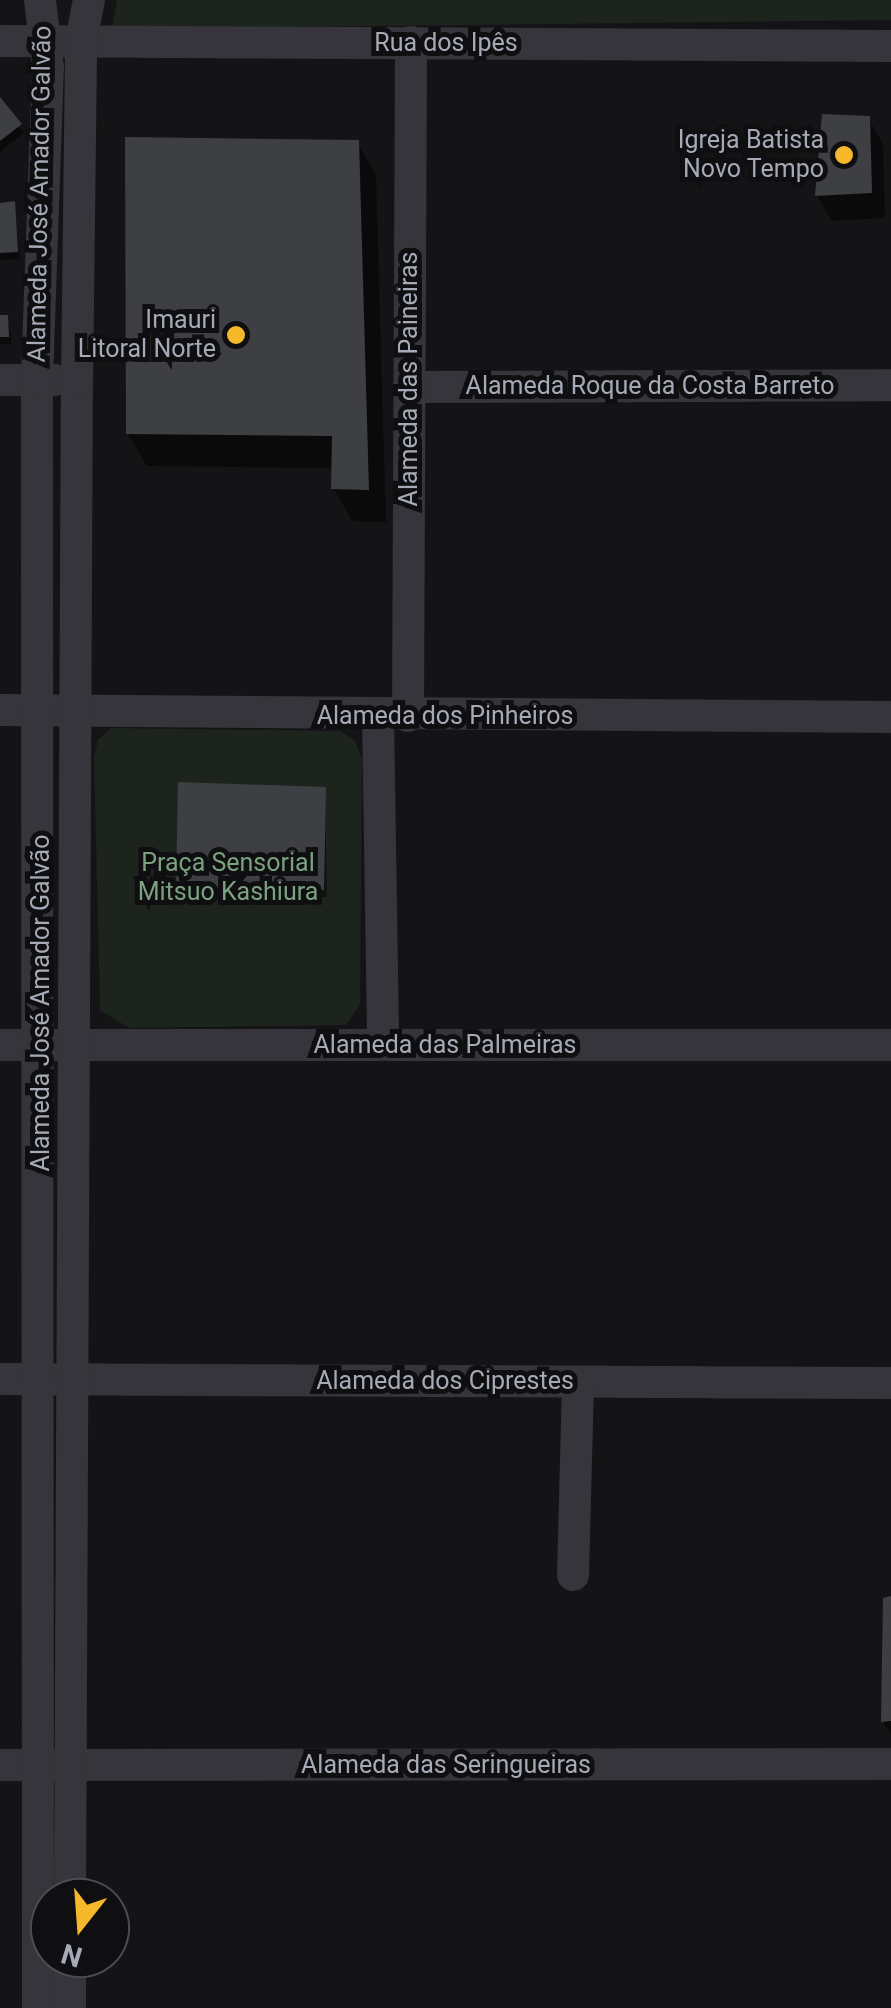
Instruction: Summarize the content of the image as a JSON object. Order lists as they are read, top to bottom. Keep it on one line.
{"streets":{"street":["Rua dos Ipês","Alameda José Amador Galvão","Alameda das Paineiras","Alameda Roque da Costa Barreto","Alameda dos Pinheiros","Alameda das Palmeiras","Alameda dos Ciprestes","Alameda das Seringueiras"]},"crossings":[["Rua dos Ipês","Alameda José Amador Galvão"],["Rua dos Ipês","Alameda das Paineiras"],["Alameda José Amador Galvão","Alameda dos Pinheiros"],["Alameda José Amador Galvão","Alameda das Palmeiras"],["Alameda José Amador Galvão","Alameda dos Ciprestes"],["Alameda José Amador Galvão","Alameda das Seringueiras"],["Alameda das Paineiras","Alameda Roque da Costa Barreto"],["Alameda das Paineiras","Alameda dos Pinheiros"],["Alameda das Paineiras","Alameda das Palmeiras"]],"parks":["Praça Sensorial Mitsuo Kashiura"],"places":["Igreja Batista Novo Tempo","Imauri Litoral Norte"],"north":"bottom"}
